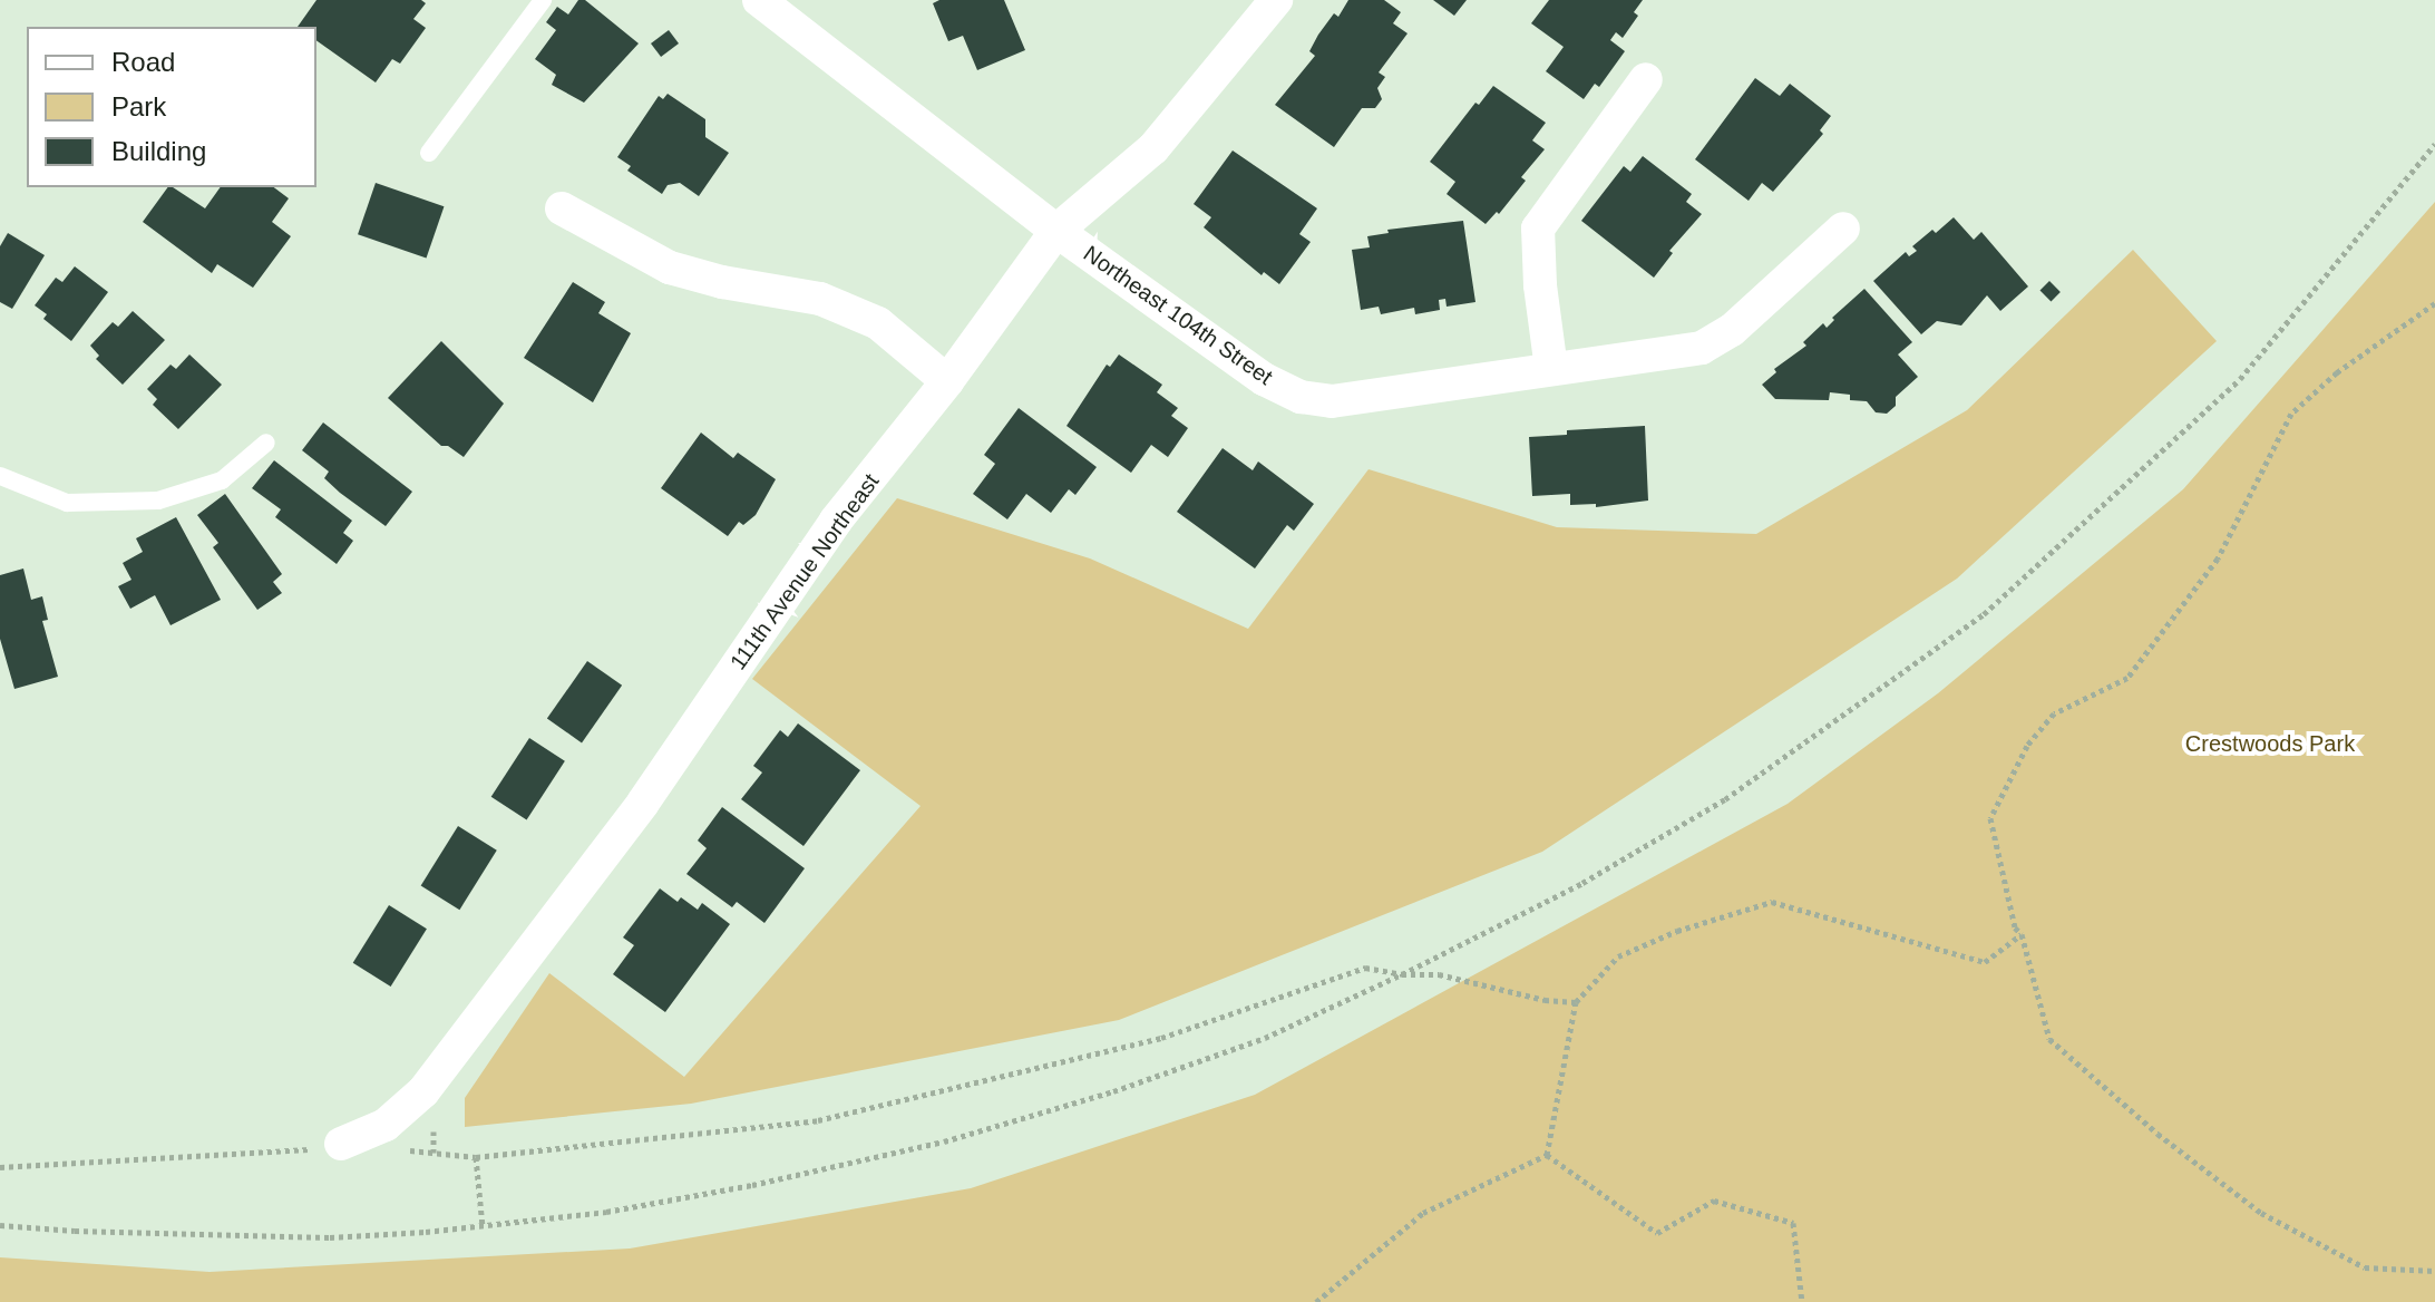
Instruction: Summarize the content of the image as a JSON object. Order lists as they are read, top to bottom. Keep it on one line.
{"streets":{"street":["Northeast 104th Street","111th Avenue Northeast"]},"crossings":[["Northeast 104th Street","111th Avenue Northeast"]],"parks":["Crestwoods Park"],"legend":["Road","Park","Building"]}
